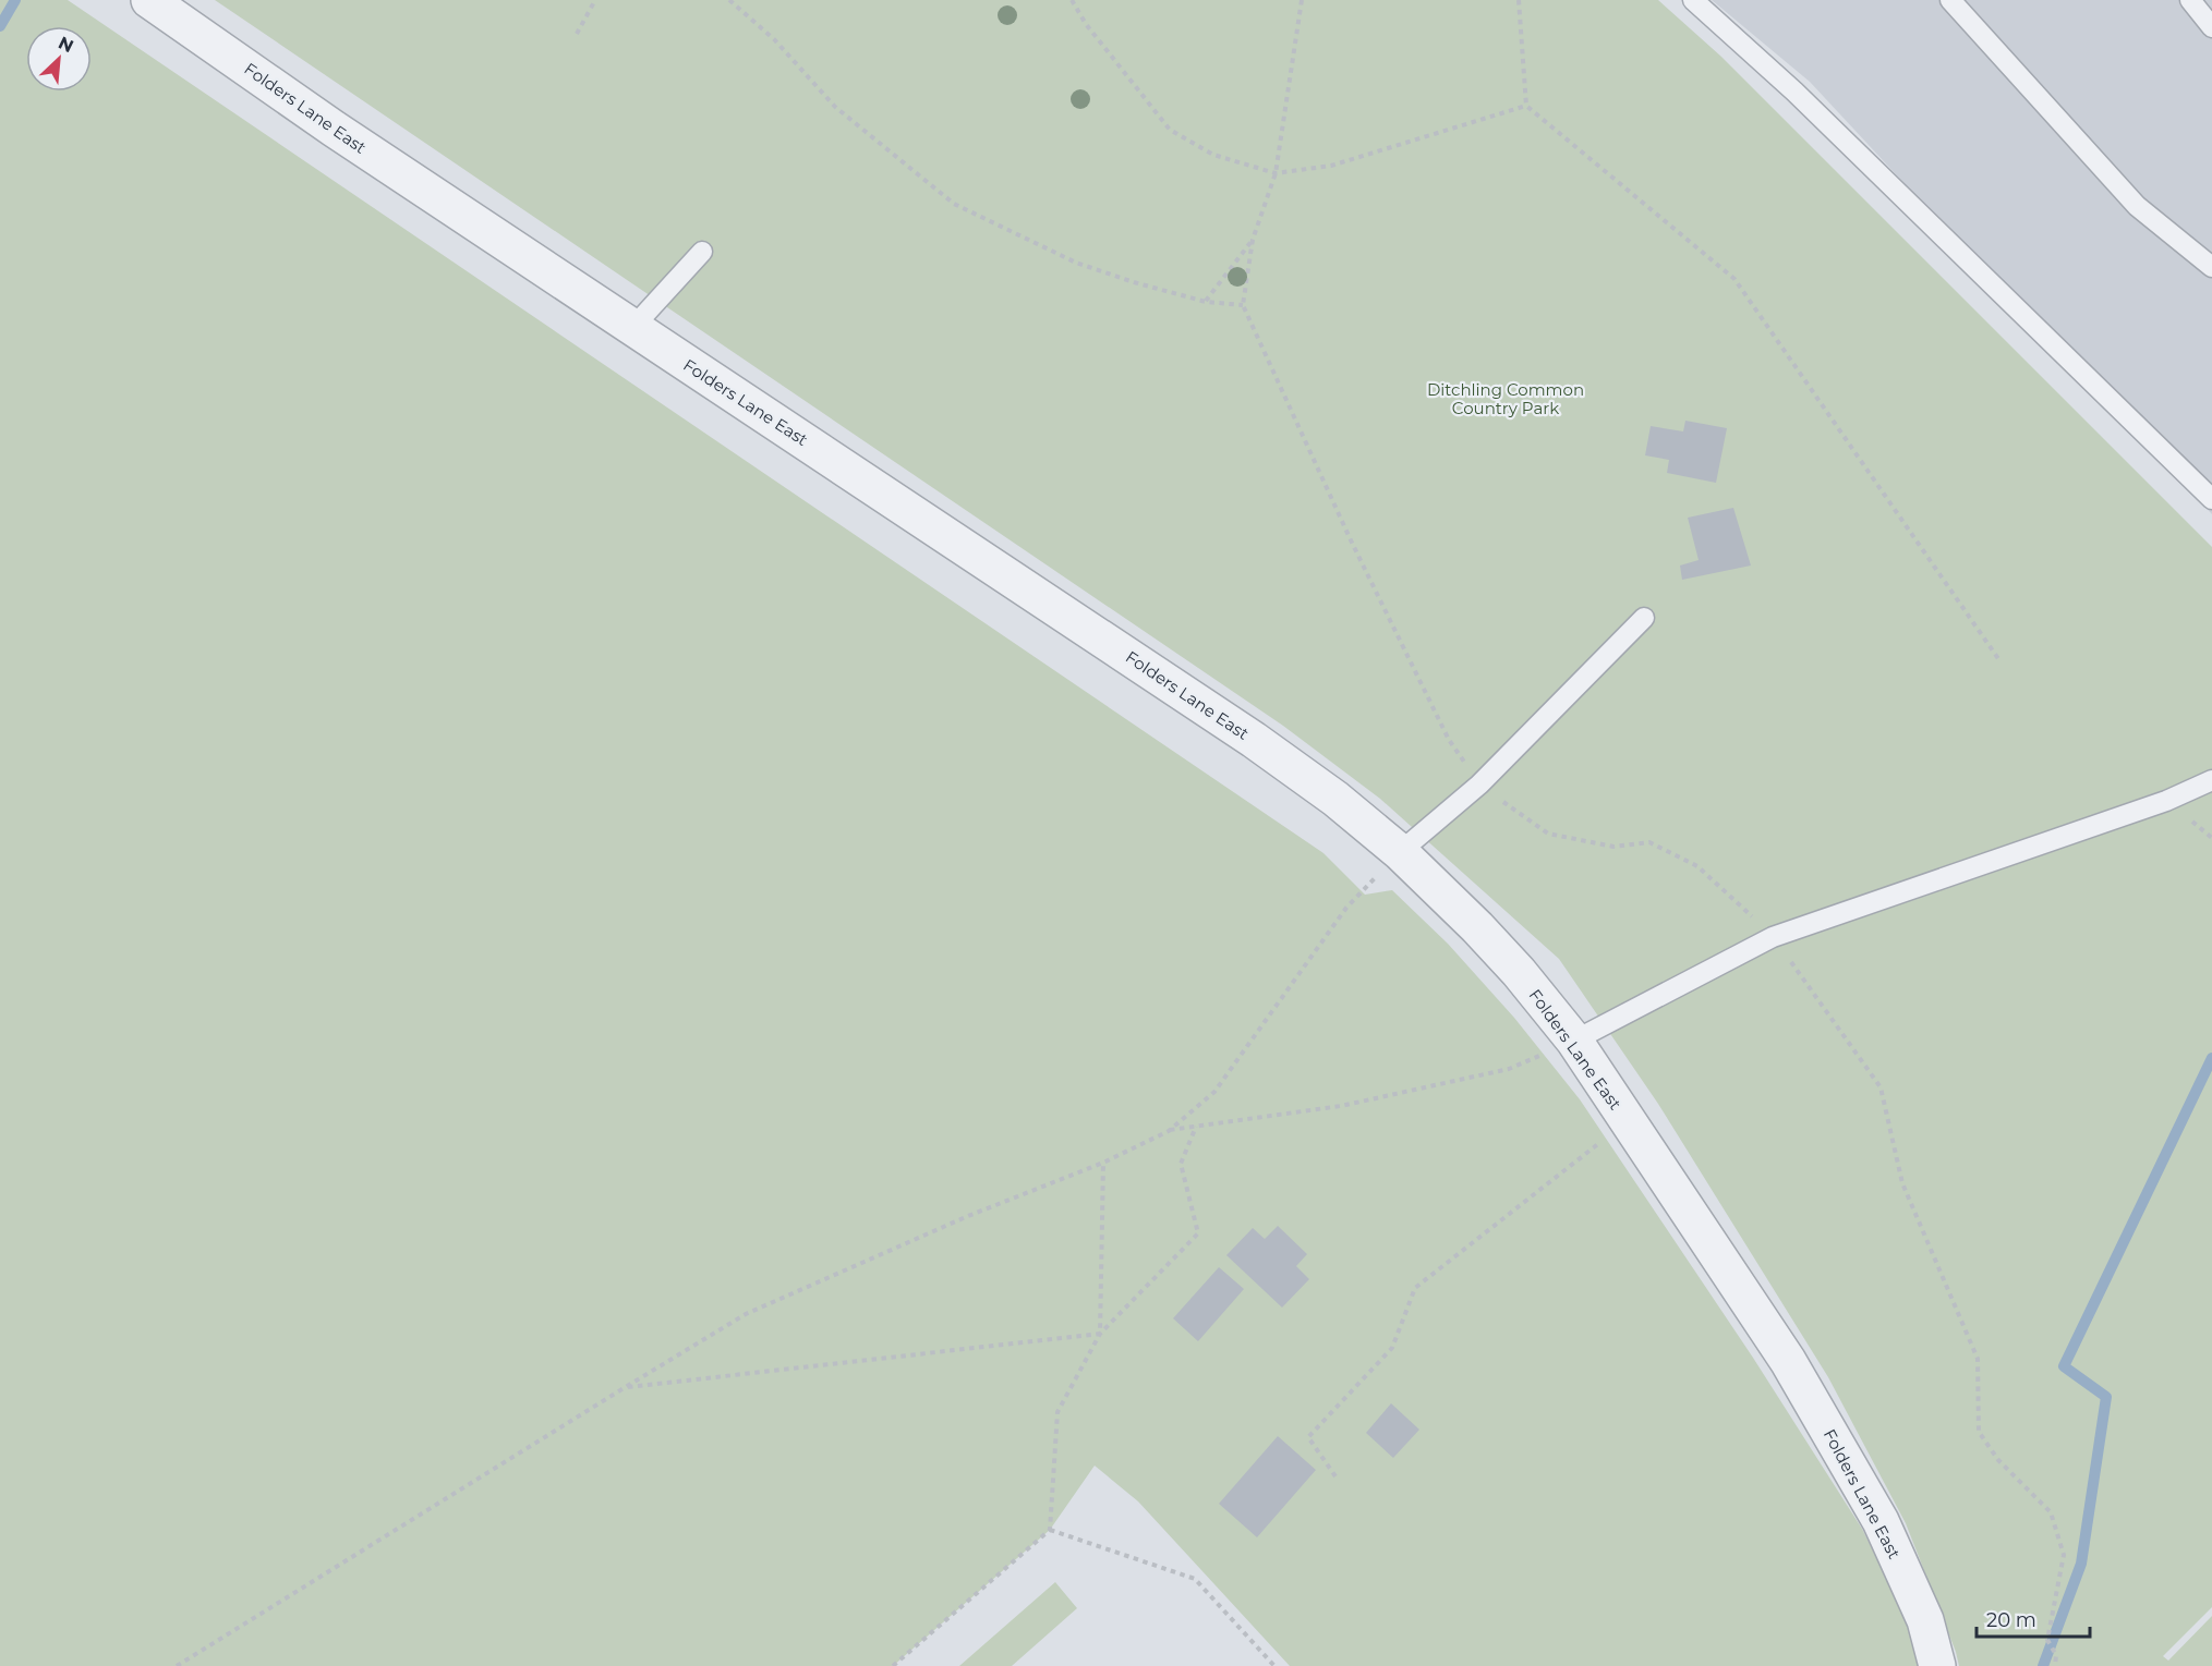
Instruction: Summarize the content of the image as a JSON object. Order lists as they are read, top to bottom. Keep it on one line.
{"streets":{"street":["Folders Lane East"]},"parks":["Ditchling Common Country Park"],"scale_bar":"20 m","north":"top right"}
